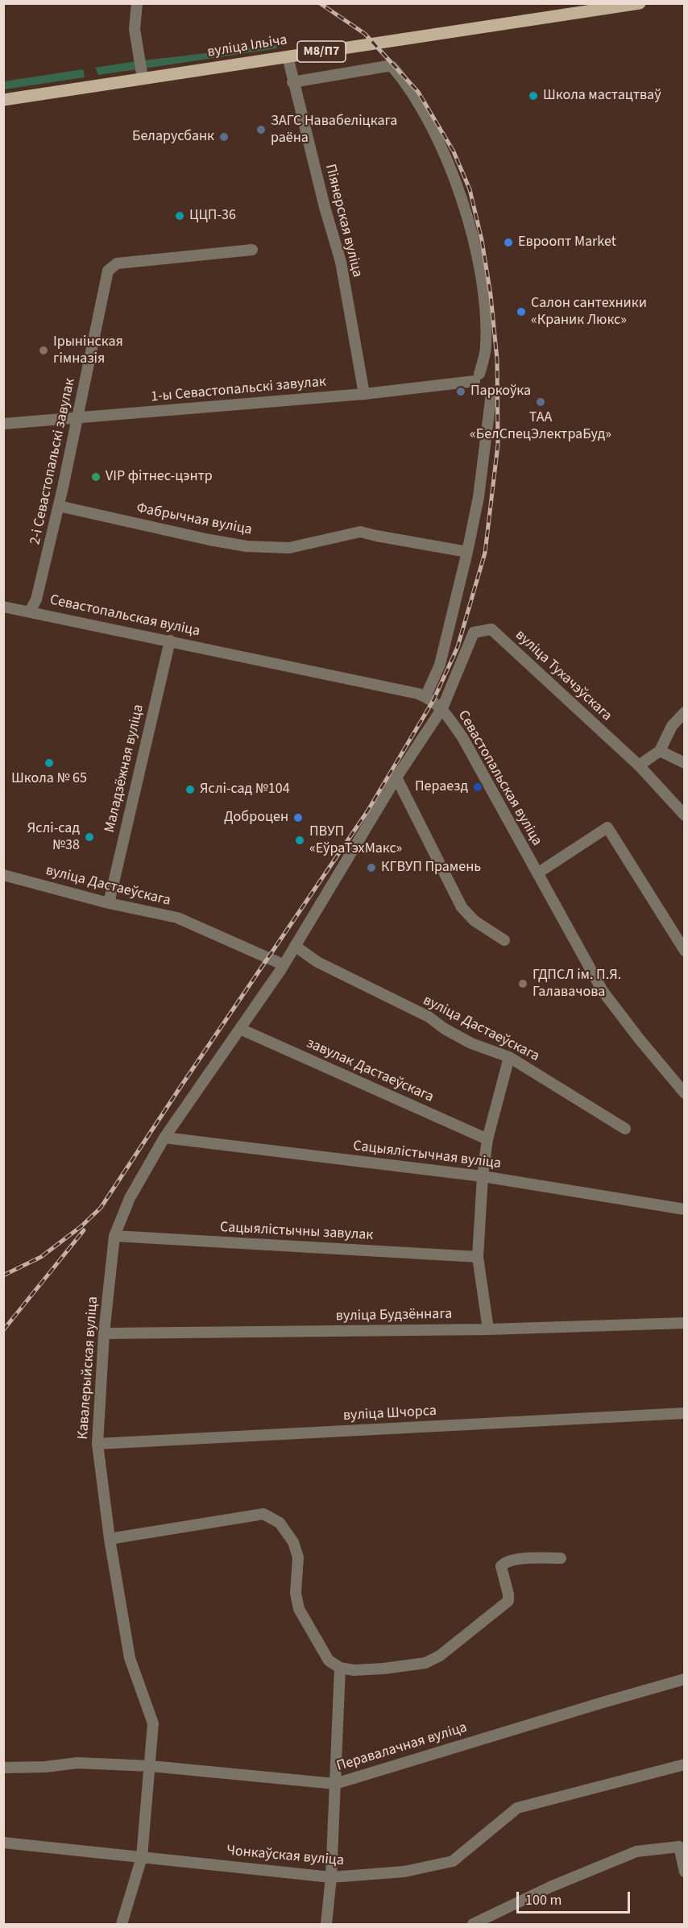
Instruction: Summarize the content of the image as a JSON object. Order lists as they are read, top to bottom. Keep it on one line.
{"streets":{"main road":["вуліца Ільіча","М8/П7"],"street":["Піянерская вуліца","1-ы Севастопальскі завулак","2-і Севастопальскі завулак","Фабрычная вуліца","Севастопальская вуліца","вуліца Тухачэўскага","Маладзёжная вуліца","вуліца Дастаеўскага","завулак Дастаеўскага","Сацыялістычная вуліца","Сацыялістычны завулак","вуліца Будзённага","Кавалерыйская вуліца","вуліца Шчорса","Перавалачная вуліца","Чонкаўская вуліца"]},"crossings":[["вуліца Ільіча","Піянерская вуліца"],["Піянерская вуліца","1-ы Севастопальскі завулак"],["1-ы Севастопальскі завулак","2-і Севастопальскі завулак"],["2-і Севастопальскі завулак","Фабрычная вуліца"],["2-і Севастопальскі завулак","Севастопальская вуліца"],["Севастопальская вуліца","вуліца Тухачэўскага"],["Севастопальская вуліца","Маладзёжная вуліца"],["Маладзёжная вуліца","вуліца Дастаеўскага"],["вуліца Дастаеўскага","Кавалерыйская вуліца"],["завулак Дастаеўскага","Кавалерыйская вуліца"],["Сацыялістычная вуліца","Кавалерыйская вуліца"],["Сацыялістычны завулак","Кавалерыйская вуліца"],["вуліца Будзённага","Кавалерыйская вуліца"],["Кавалерыйская вуліца","вуліца Шчорса"],["Кавалерыйская вуліца","Перавалачная вуліца"],["Кавалерыйская вуліца","Чонкаўская вуліца"]],"places":["Школа мастацтваў","ЗАГС Навабеліцкага раёна","Беларусбанк","ЦЦП-36","Евроопт Market","Салон сантехники «Краник Люкс»","Ірынінская гімназія","Паркоўка","ТАА «БелСпецЭлектраБуд»","VIP фітнес-цэнтр","Школа № 65","Пераезд","Яслі-сад №104","Доброцен","Яслі-сад №38","ПВУП «ЕўраТэхМакс»","КГВУП Прамень","ГДПСЛ ім. П.Я. Галавачова"],"scale_bar":"100 m"}
